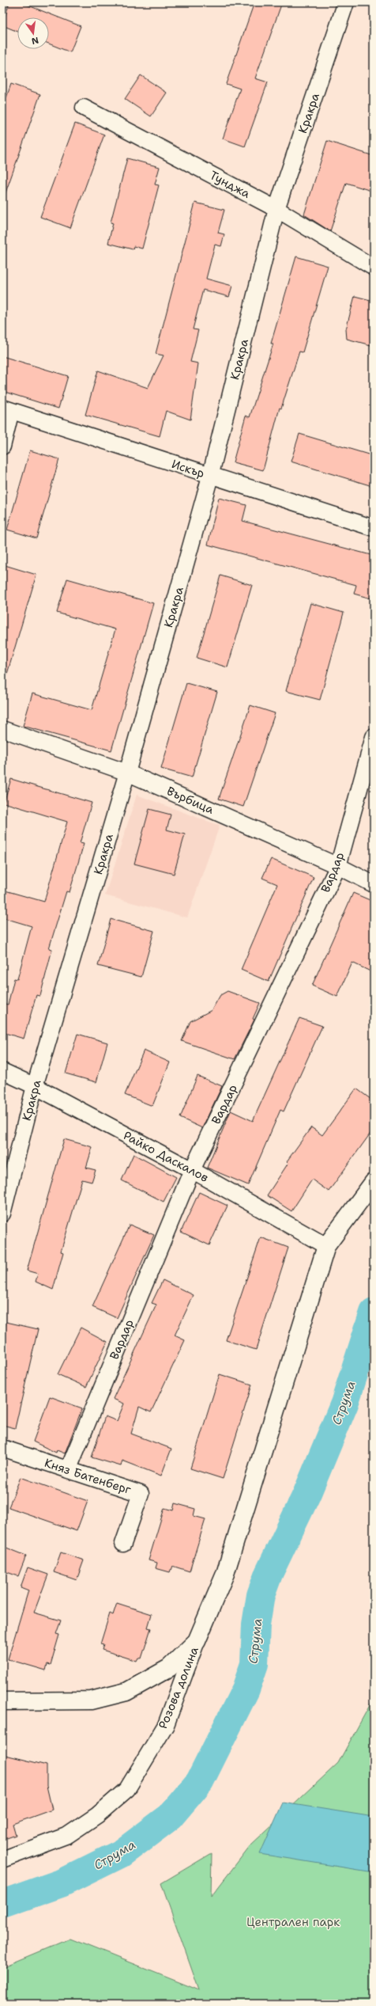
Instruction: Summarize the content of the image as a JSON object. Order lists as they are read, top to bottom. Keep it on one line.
{"streets":{"street":["Кракра","Тунджа","Искър","Върбица","Вардар","Райко Даскалов","Княз Батенберг","Розова долина"]},"crossings":[["Кракра","Тунджа"],["Кракра","Искър"],["Кракра","Върбица"],["Кракра","Райко Даскалов"],["Върбица","Вардар"],["Вардар","Райко Даскалов"],["Вардар","Княз Батенберг"]],"water":["Струма"],"parks":["Централен парк"],"north":"bottom"}
